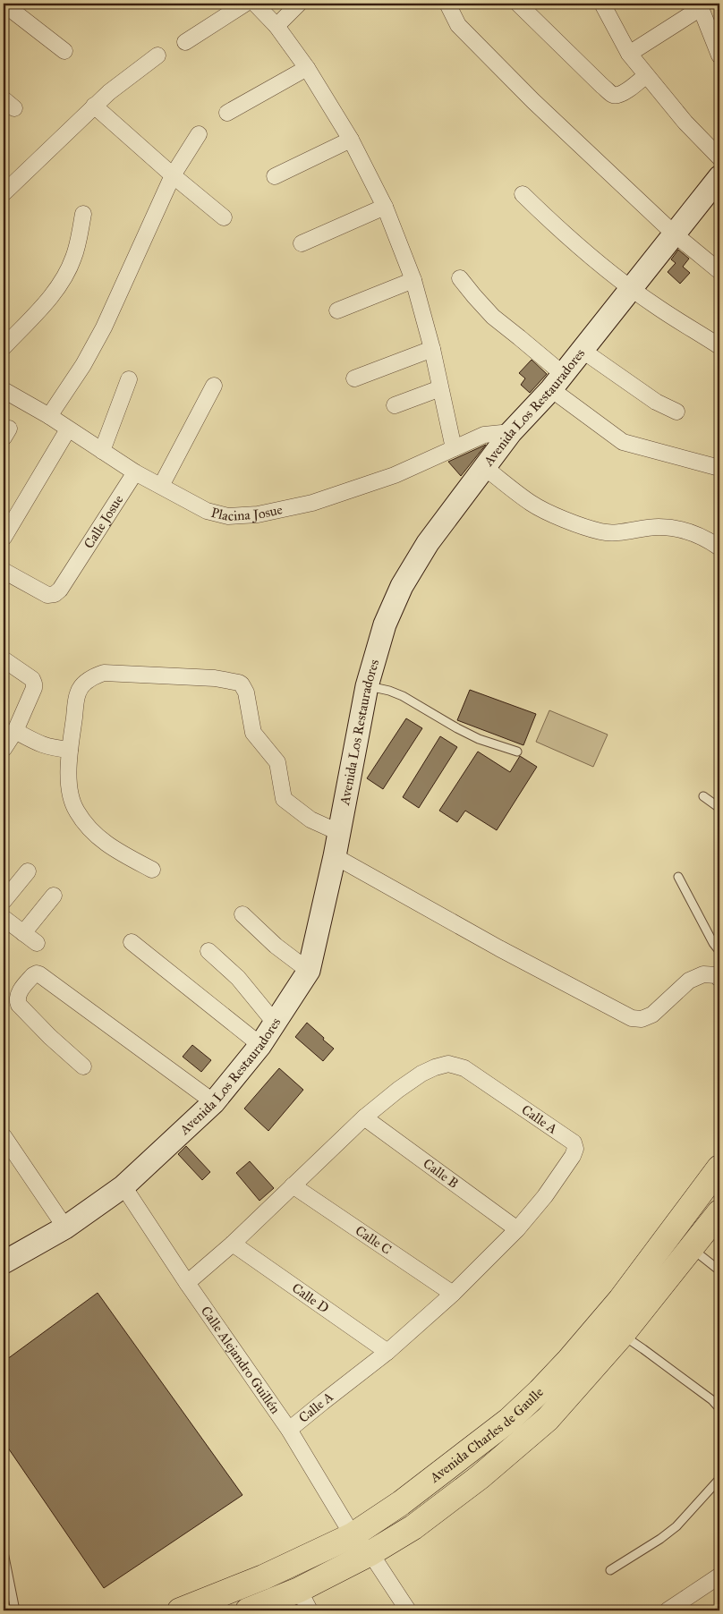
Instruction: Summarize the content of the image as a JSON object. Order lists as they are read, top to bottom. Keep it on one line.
{"streets":{"main road":["Avenida Charles de Gaulle"],"street":["Avenida Los Restauradores","Placina Josue","Calle Josue","Calle A","Calle B","Calle C","Calle D","Calle Alejandro Guillén"]},"crossings":[["Avenida Los Restauradores","Placina Josue"],["Avenida Los Restauradores","Calle Alejandro Guillén"],["Placina Josue","Calle Josue"],["Calle A","Calle B"],["Calle A","Calle C"],["Calle A","Calle D"],["Calle A","Calle Alejandro Guillén"],["Calle Alejandro Guillén","Avenida Charles de Gaulle"]]}
